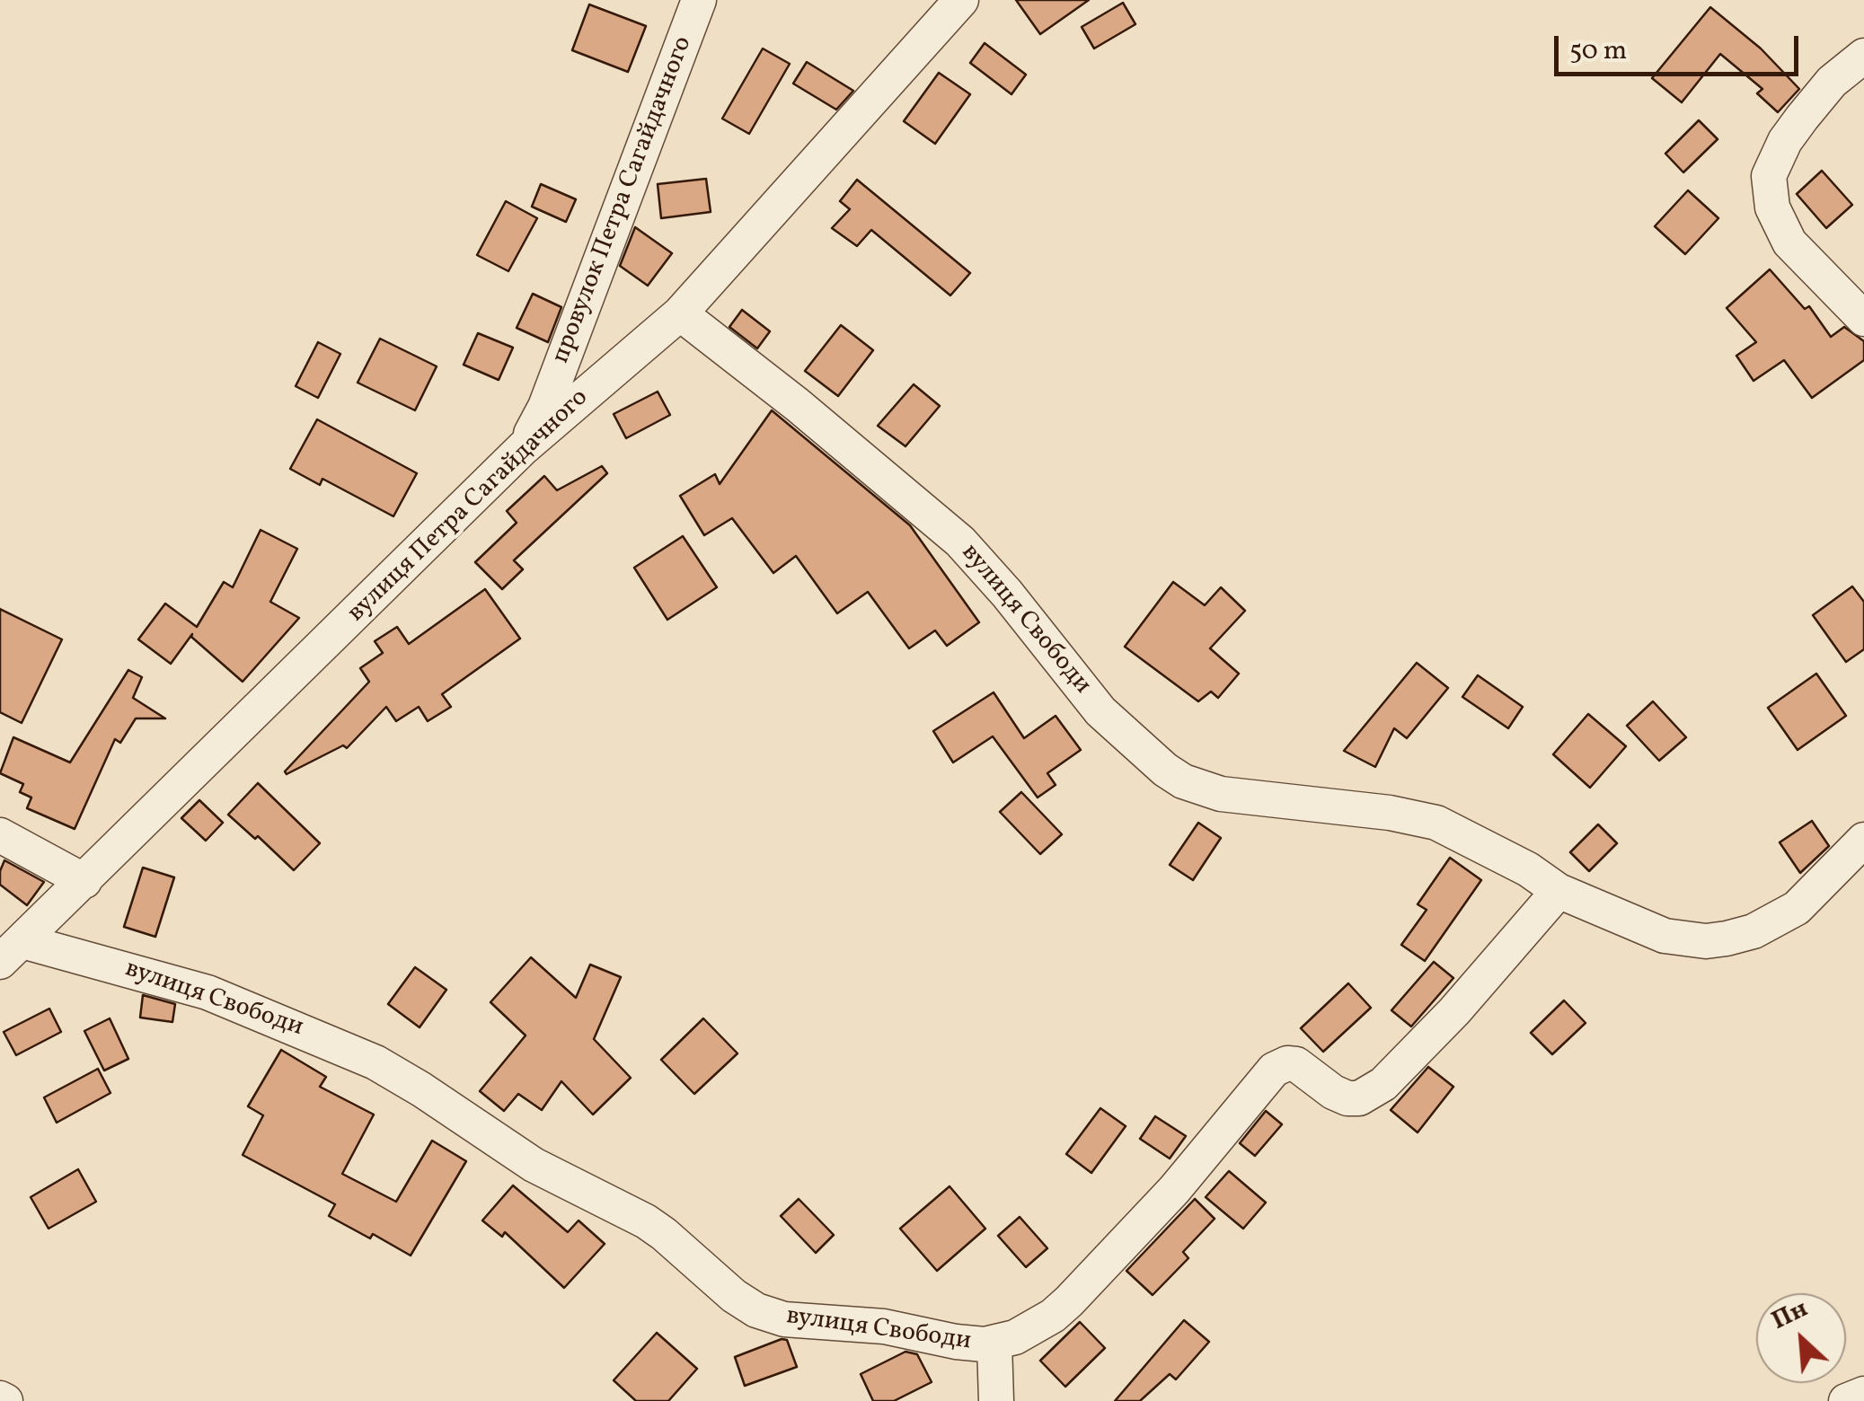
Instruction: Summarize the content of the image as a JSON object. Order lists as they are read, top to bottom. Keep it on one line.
{"streets":{"street":["провулок Петра Сагайдачного","вулиця Петра Сагайдачного","вулиця Свободи"]},"crossings":[["провулок Петра Сагайдачного","вулиця Петра Сагайдачного"],["вулиця Петра Сагайдачного","вулиця Свободи"]],"scale_bar":"50 m","north":"top left"}
